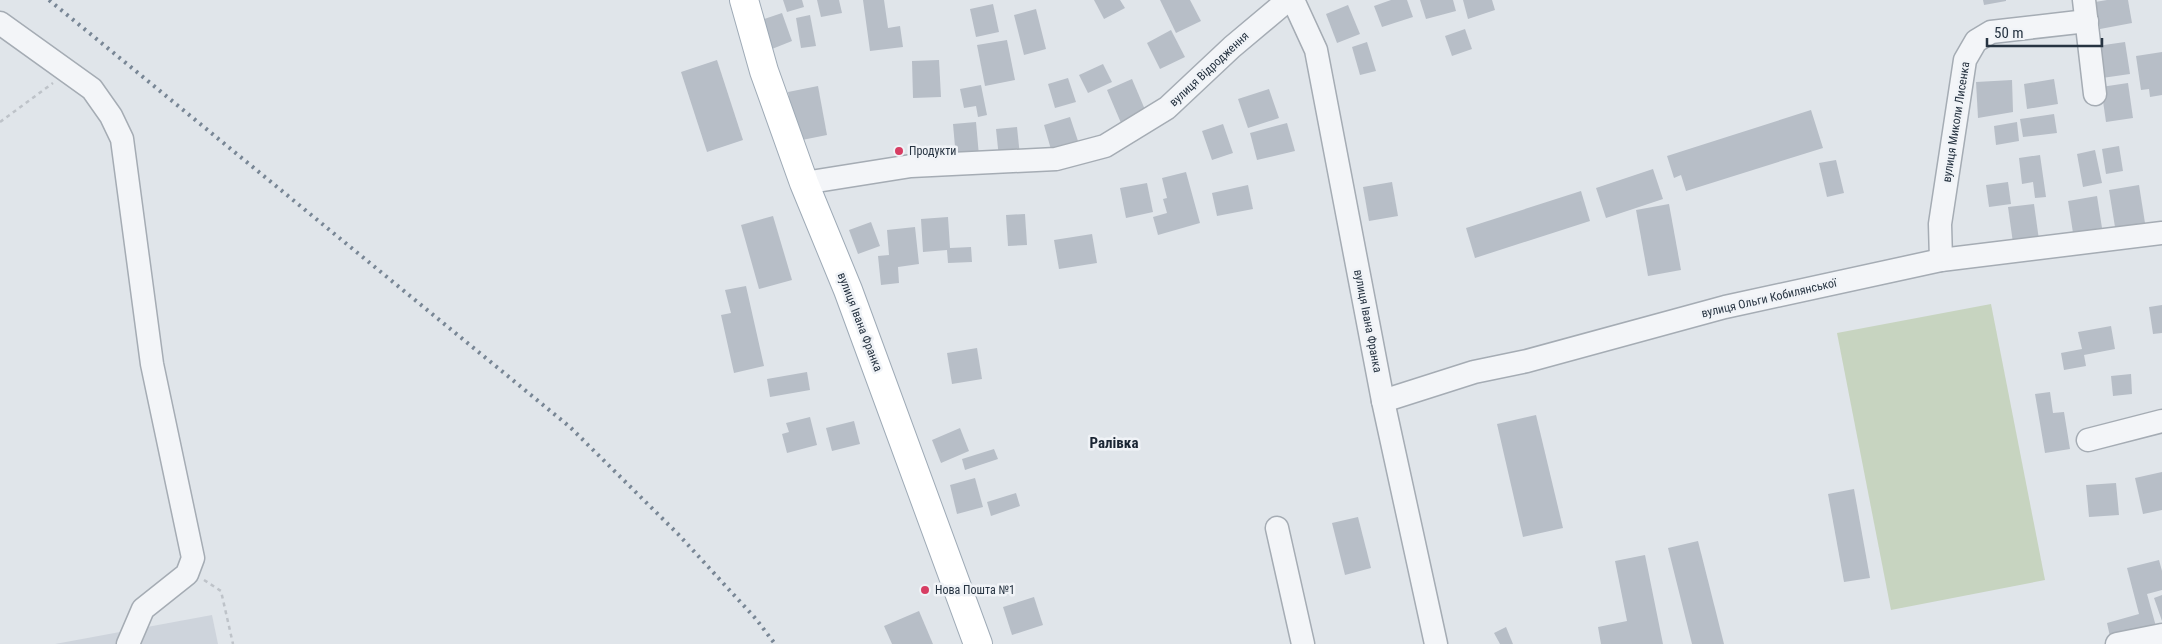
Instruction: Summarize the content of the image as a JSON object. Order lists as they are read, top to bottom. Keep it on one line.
{"streets":{"main road":["вулиця Івана Франка"],"street":["вулиця Відродження","вулиця Миколи Лисенка","вулиця Ольги Кобилянської"]},"crossings":[["вулиця Відродження","вулиця Івана Франка"],["вулиця Миколи Лисенка","вулиця Ольги Кобилянської"],["вулиця Ольги Кобилянської","вулиця Івана Франка"]],"districts":["Ралівка"],"places":["Продукти","Нова Пошта №1"],"scale_bar":"50 m"}
